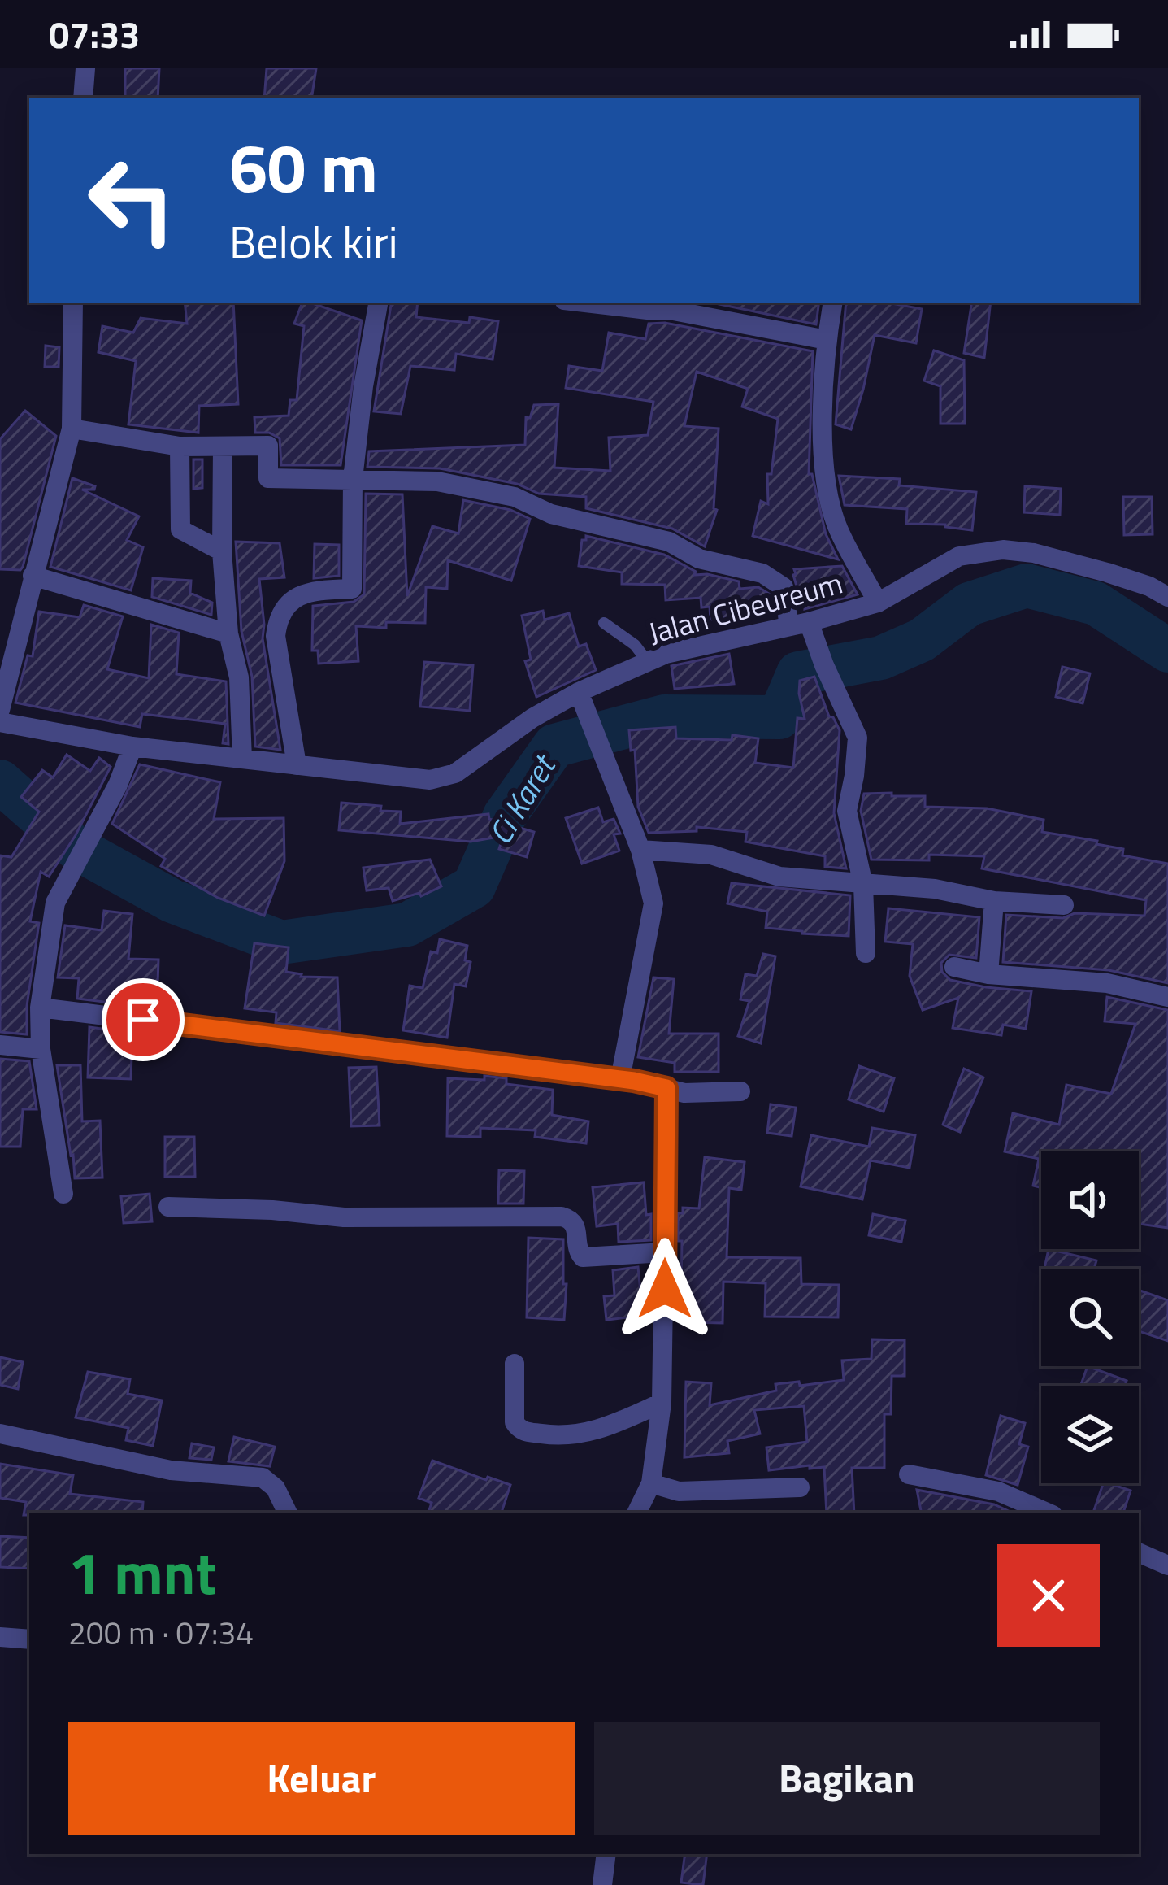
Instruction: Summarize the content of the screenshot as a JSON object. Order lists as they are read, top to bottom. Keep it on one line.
{"streets":{"street":["Jalan Cibeureum"]},"water":["Ci Karet"],"page":{"status":"07:33","turn":["60 m","Belok kiri"],"heading":["1 mnt","200 m · 07:34"],"buttons":["Keluar","Bagikan"]}}
